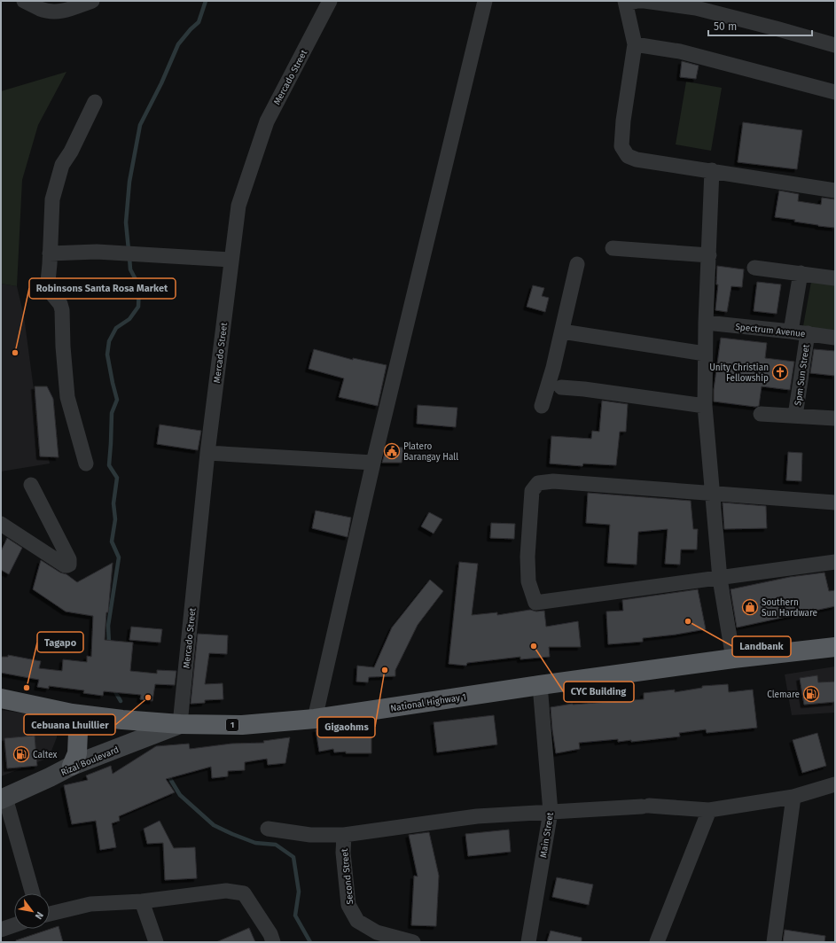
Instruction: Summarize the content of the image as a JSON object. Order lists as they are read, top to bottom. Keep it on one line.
{"streets":{"highway":["National Highway 1","1"],"main road":["Rizal Boulevard"],"street":["Mercado Street","Spectrum Avenue","Spm Sun Street","Main Street","Second Street"]},"crossings":[["Mercado Street","National Highway 1"],["Mercado Street","Rizal Boulevard"],["Spectrum Avenue","Spm Sun Street"],["National Highway 1","Rizal Boulevard"],["National Highway 1","Main Street"]],"places":{"other":["Robinsons Santa Rosa Market","Landbank","CYC Building","Gigaohms","Tagapo","Cebuana Lhuillier"],"church":["Unity Christian Fellowship"],"public building":["Platero Barangay Hall"],"shop":["Southern Sun Hardware"],"fuel station":["Clemare","Caltex"]},"scale_bar":"50 m","north":"bottom right"}
